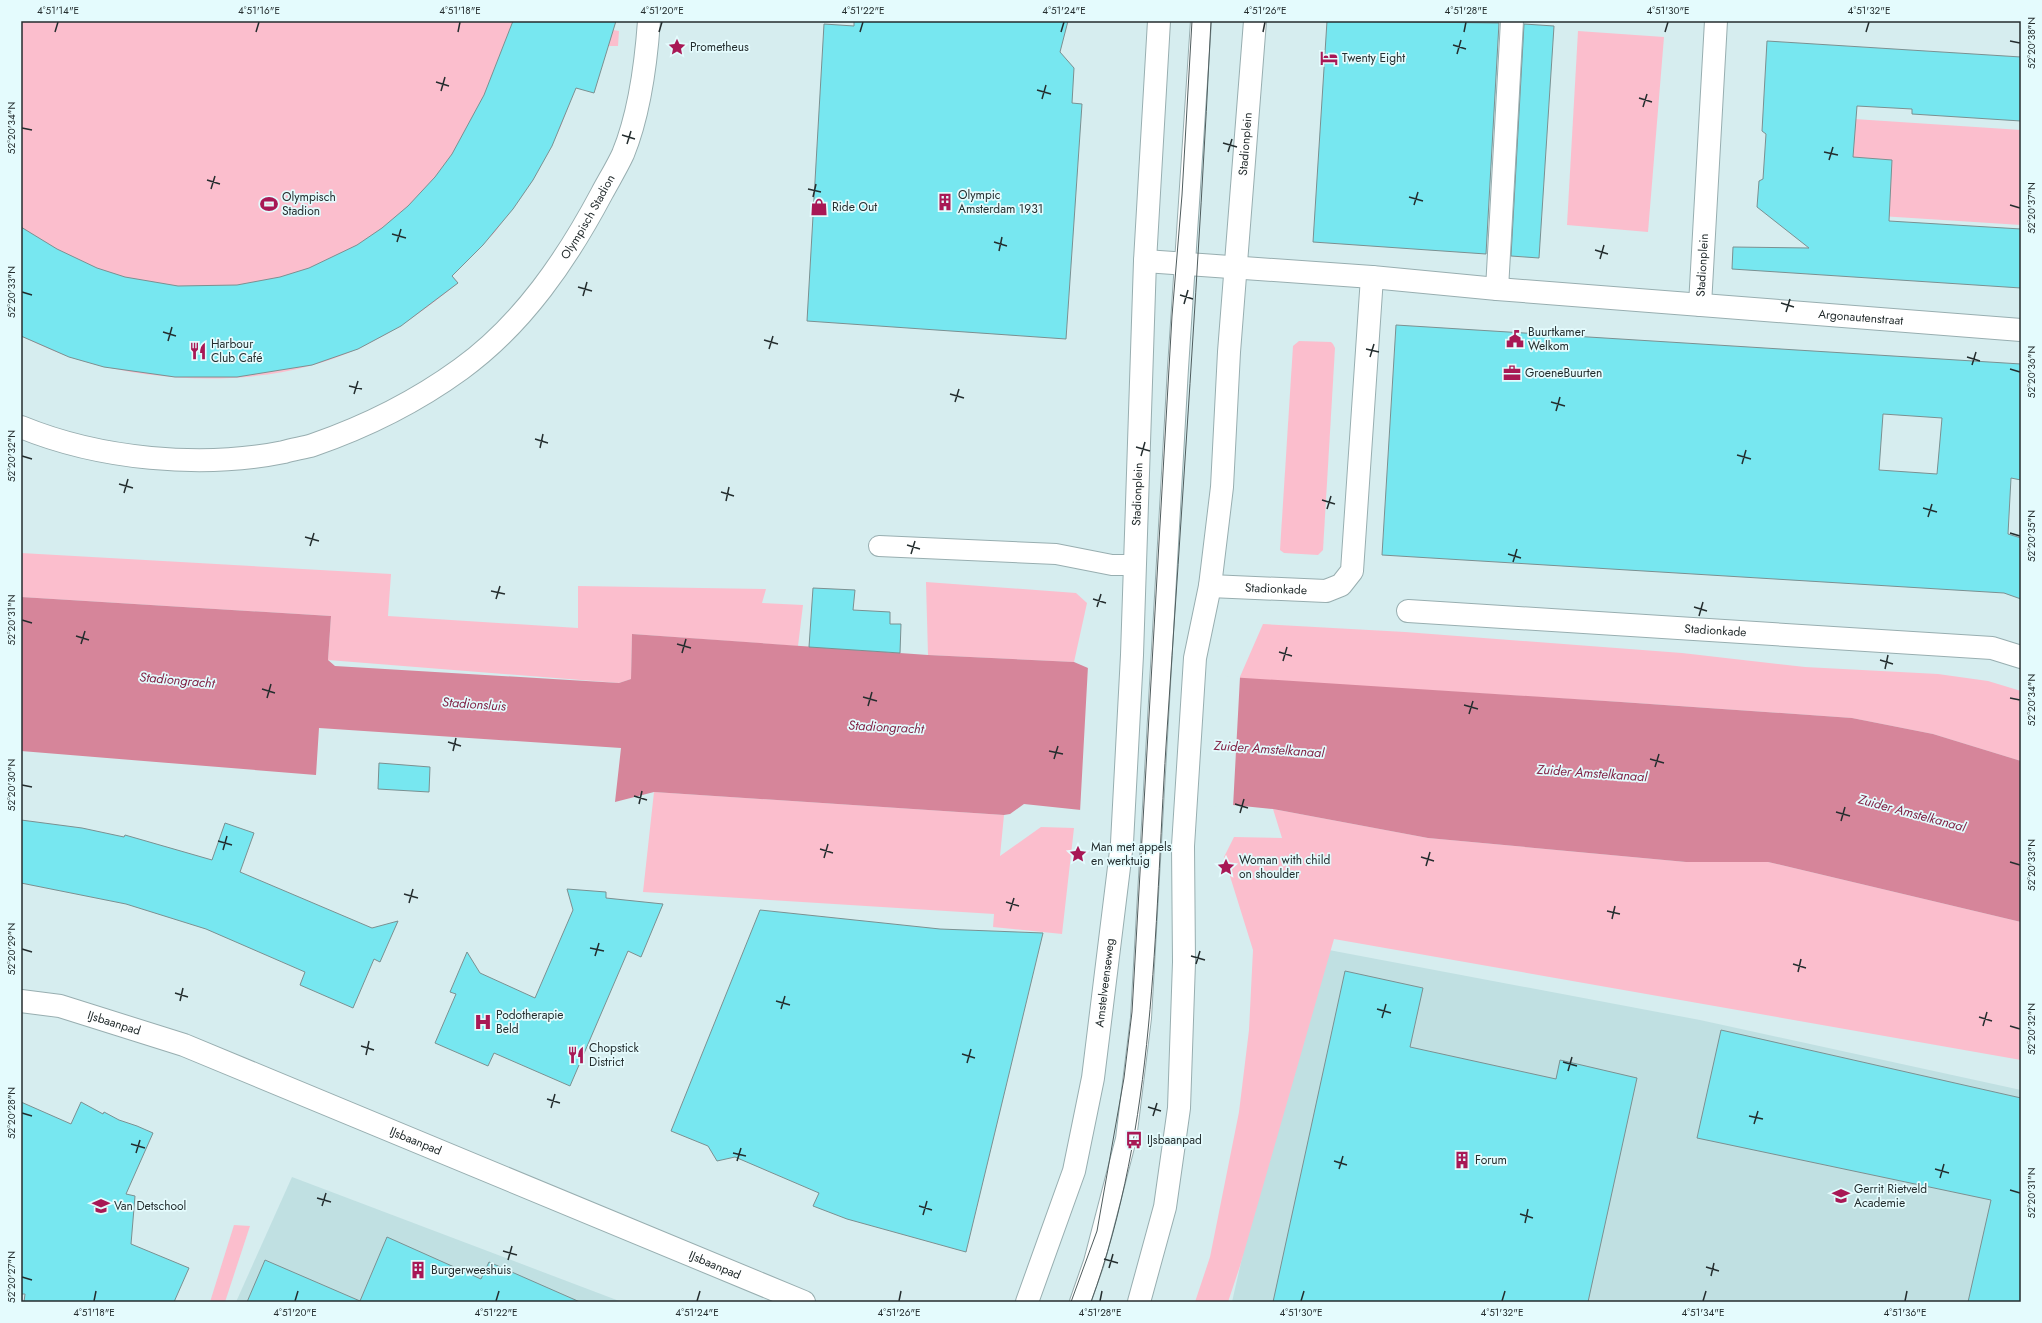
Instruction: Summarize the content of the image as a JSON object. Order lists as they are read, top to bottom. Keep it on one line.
{"streets":{"street":["Stadionplein","Olympisch Stadion","Argonautenstraat","Stadionkade","Amstelveenseweg","IJsbaanpad"]},"crossings":[["Stadionplein","Argonautenstraat"],["Stadionplein","Stadionkade"],["Stadionplein","Amstelveenseweg"]],"water":["Stadiongracht","Stadionsluis","Zuider Amstelkanaal"],"places":{"place":["Prometheus","Man met appels en werktuig","Woman with child on shoulder"],"hotel":["Twenty Eight"],"building":["Olympic Amsterdam 1931","Forum","Burgerweeshuis"],"sports":["Olympisch Stadion"],"shop":["Ride Out"],"public building":["Buurtkamer Welkom"],"restaurant":["Harbour Club Café","Chopstick District"],"office":["GroeneBuurten"],"hospital":["Podotherapie Beld"],"bus stop":["IJsbaanpad"],"school or university":["Gerrit Rietveld Academie","Van Detschool"]},"coordinates":["4°51'14\"E","4°51'16\"E","4°51'18\"E","4°51'20\"E","4°51'22\"E","4°51'24\"E","4°51'26\"E","4°51'28\"E","4°51'30\"E","4°51'32\"E","52°20'38\"N","52°20'34\"N","52°20'37\"N","52°20'33\"N","52°20'36\"N","52°20'32\"N","52°20'35\"N","52°20'31\"N","52°20'30\"N","52°20'29\"N","52°20'28\"N","52°20'27\"N","4°51'34\"E","4°51'36\"E"]}
